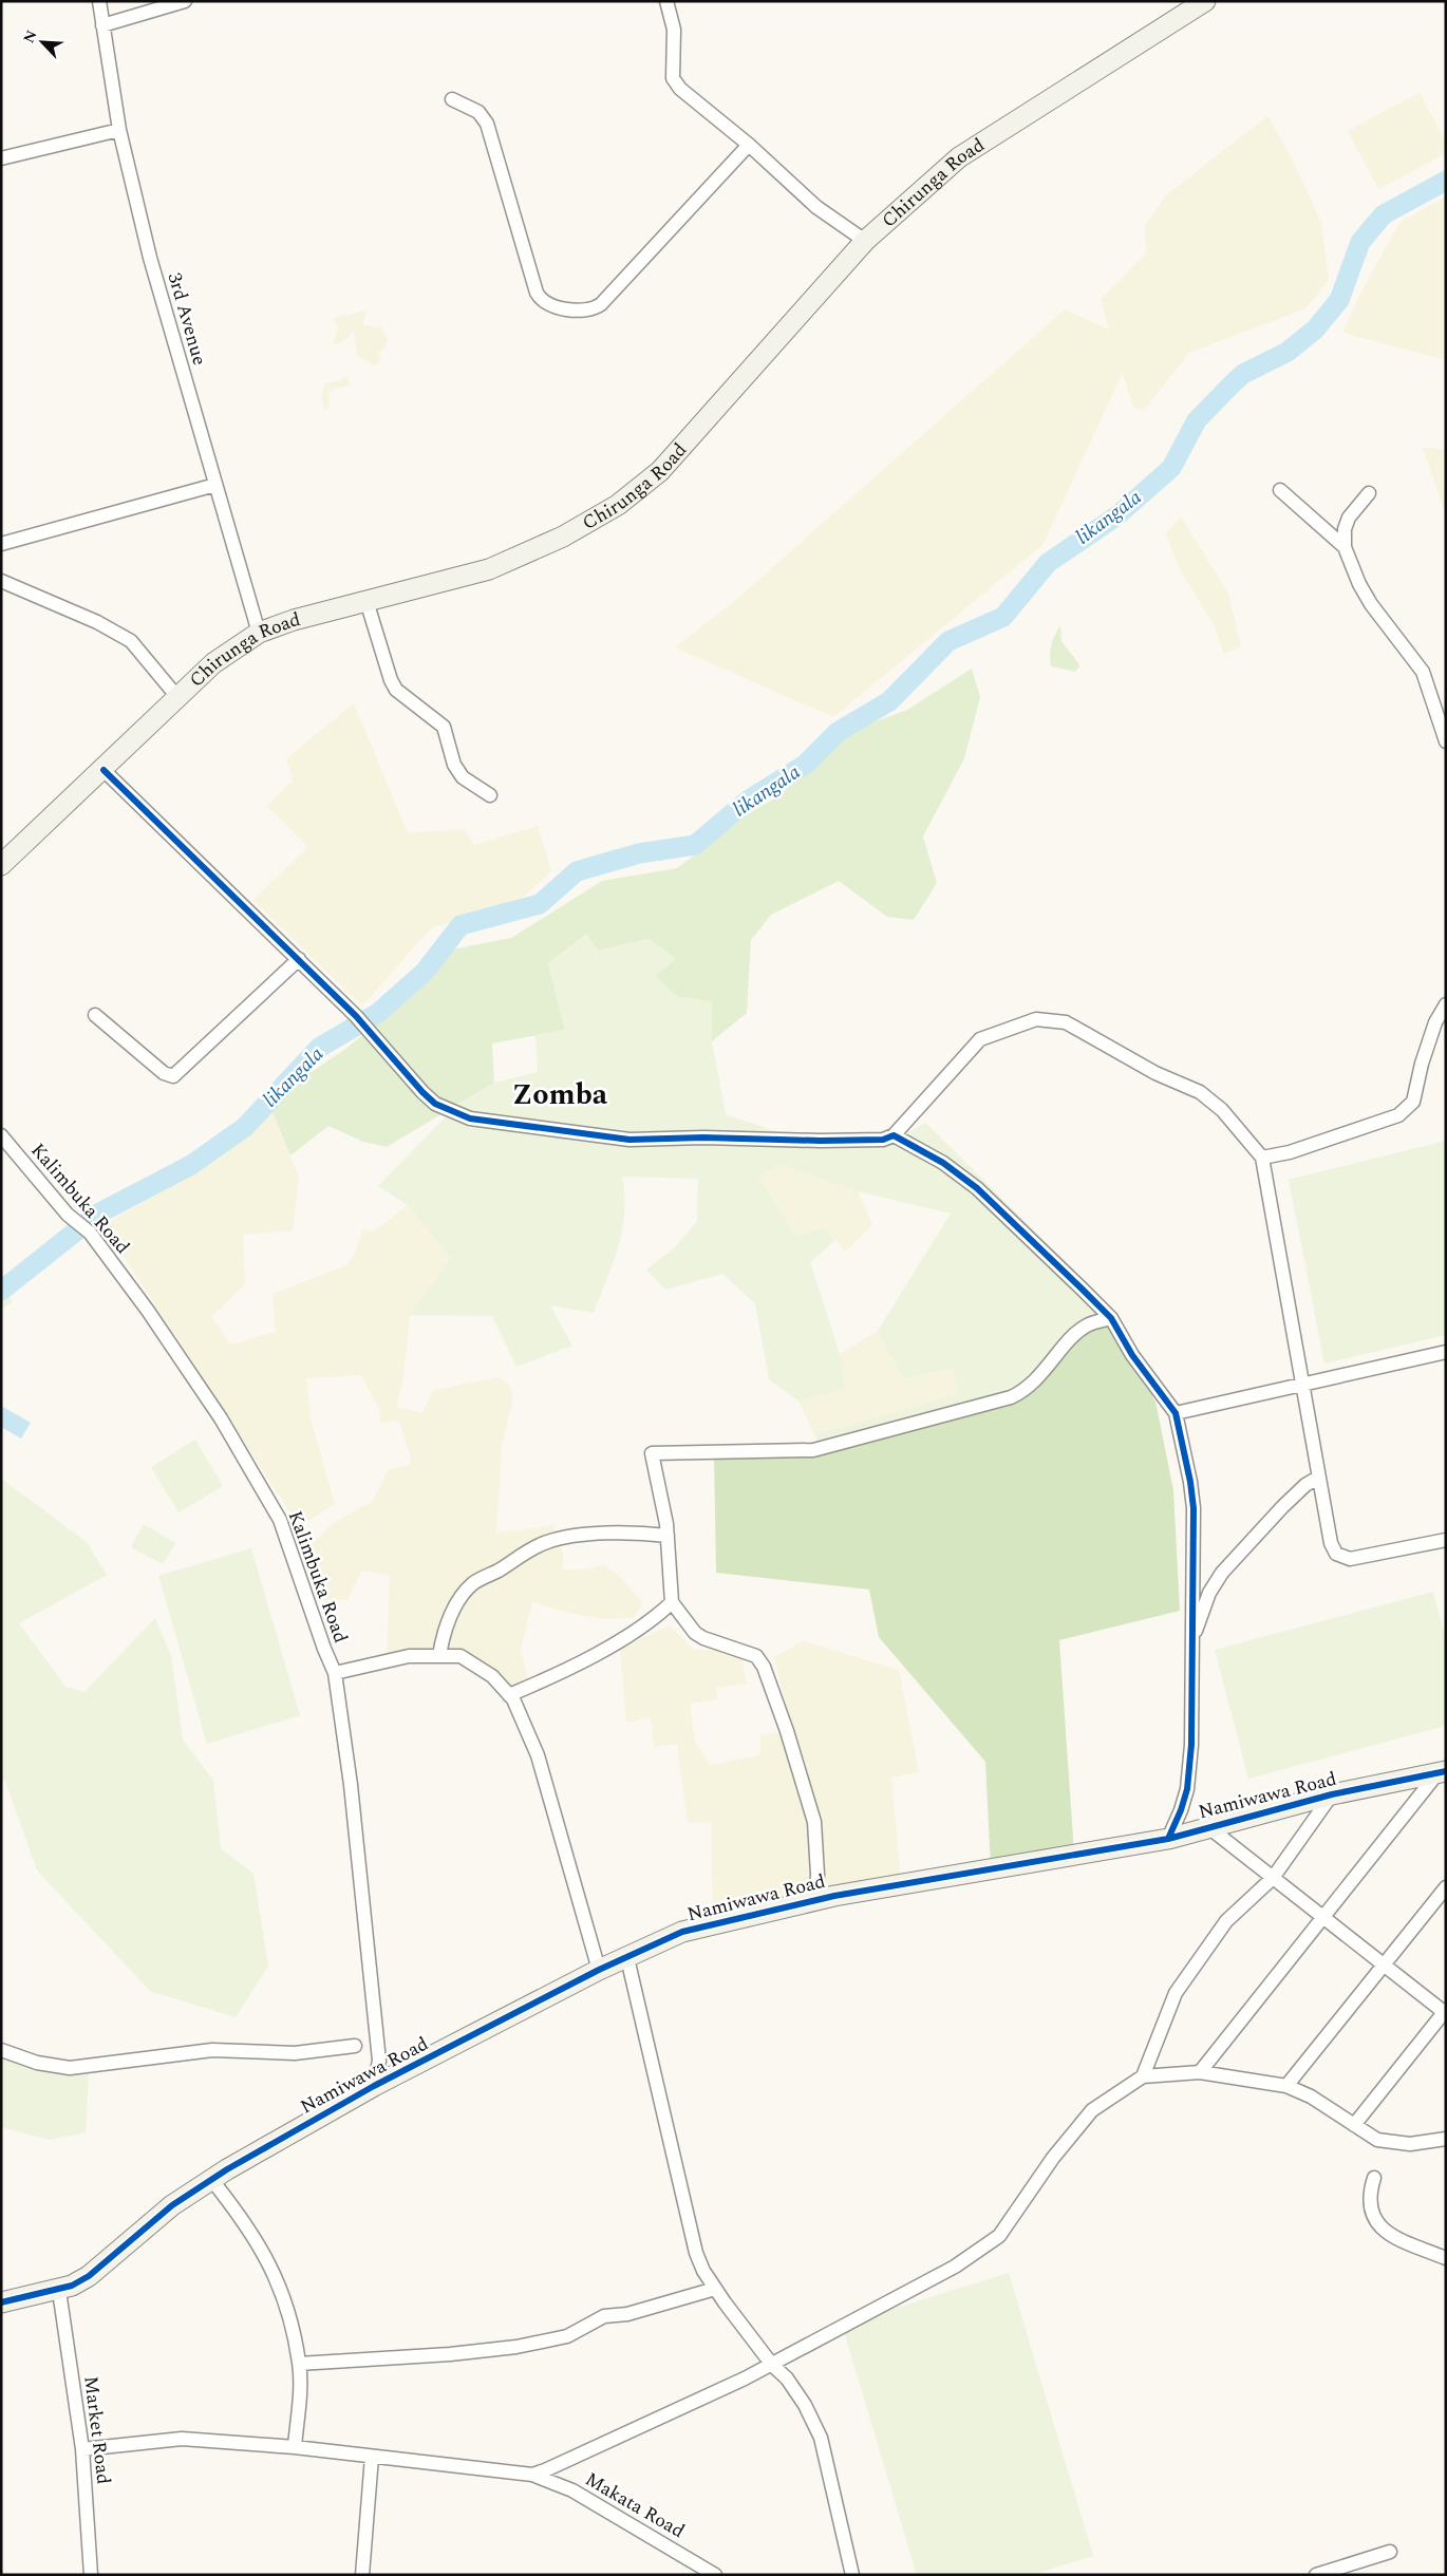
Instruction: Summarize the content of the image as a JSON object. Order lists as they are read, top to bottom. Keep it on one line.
{"streets":{"street":["Chirunga Road","3rd Avenue","Kalimbuka Road","Namiwawa Road","Market Road","Makata Road"]},"crossings":[["Chirunga Road","3rd Avenue"],["Kalimbuka Road","Namiwawa Road"],["Namiwawa Road","Market Road"]],"districts":["Zomba"],"water":["likangala"],"north":"top left"}
